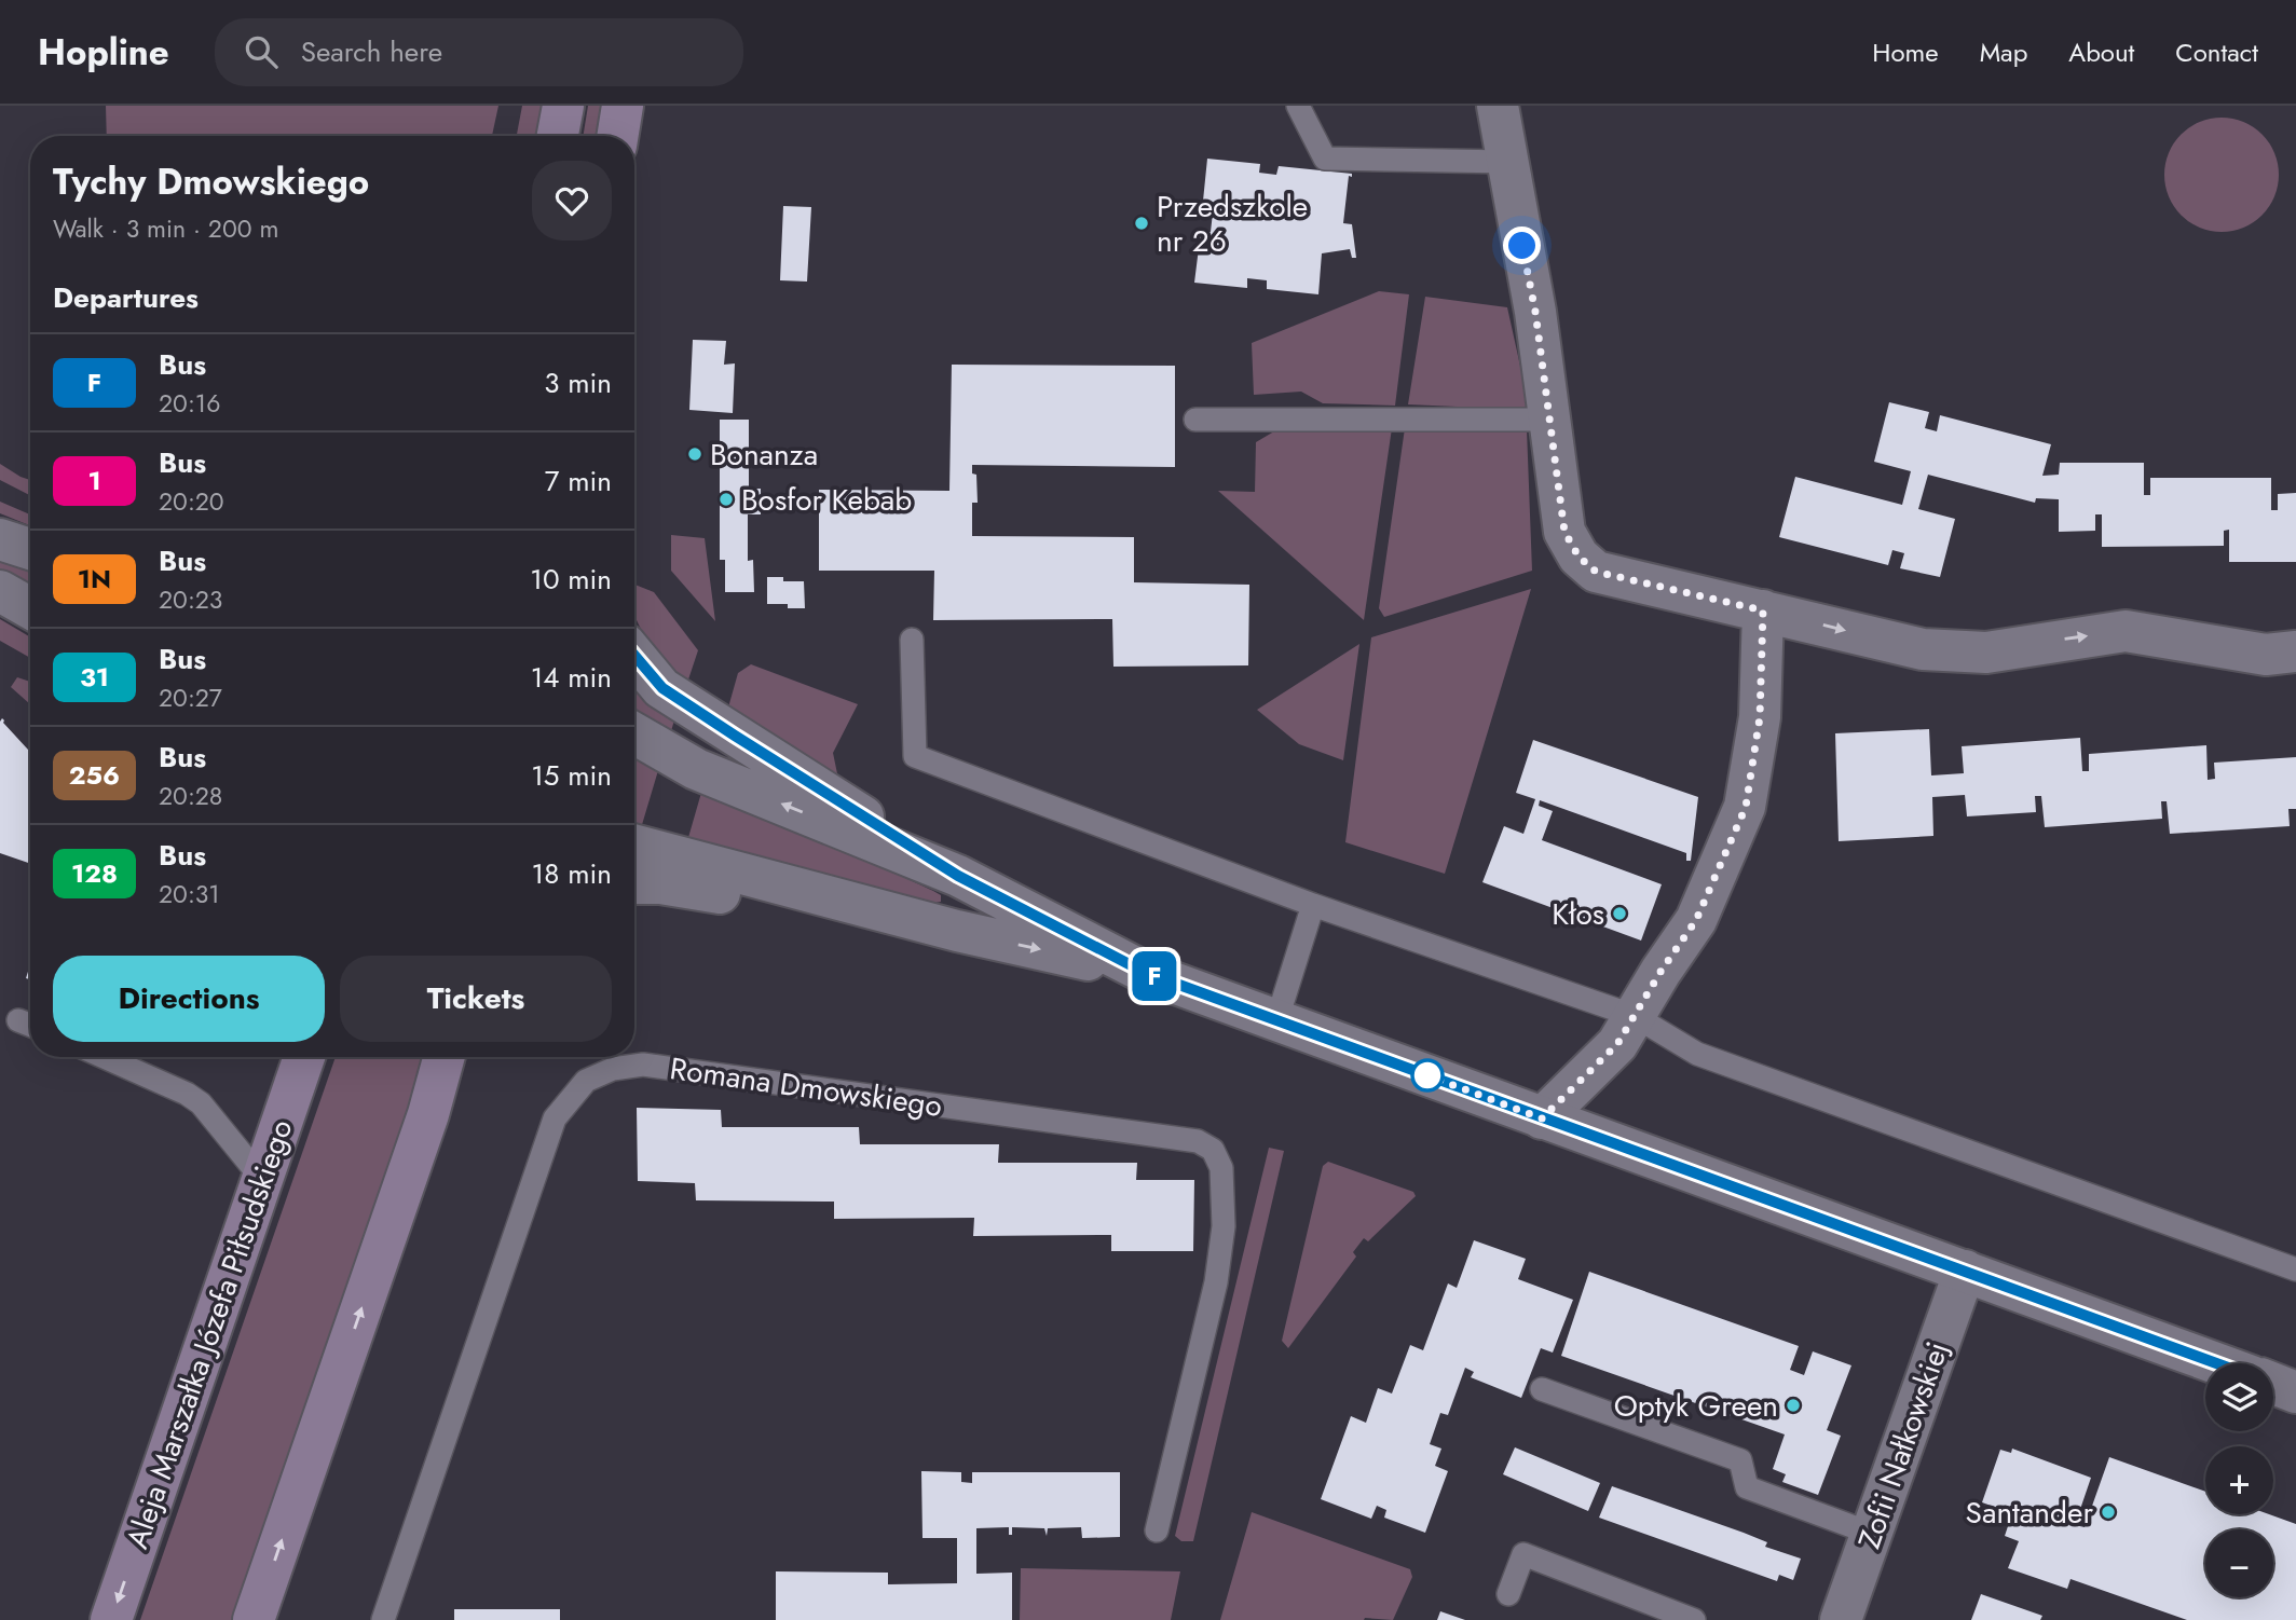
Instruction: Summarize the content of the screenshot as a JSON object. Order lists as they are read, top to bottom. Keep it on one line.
{"streets":{"main road":["Aleja Marszałka Józefa Piłsudskiego"],"street":["Zofii Nałkowskiej"],"lane":["Romana Dmowskiego"]},"places":["Przedszkole nr 26","Bonanza","Bosfor Kebab","Kłos","Optyk Green","Santander"],"lines":["bus line F"],"page":{"header":"Hopline","search":"Search here","nav":["Home","Map","About","Contact"],"on_map":"F","heading":[["Tychy Dmowskiego","Walk · 3 min · 200 m"],"Departures"],"list":[{"mark":"F","name":"Bus","note":"20:16","value":"3 min"},{"mark":"1","name":"Bus","note":"20:20","value":"7 min"},{"mark":"1N","name":"Bus","note":"20:23","value":"10 min"},{"mark":"31","name":"Bus","note":"20:27","value":"14 min"},{"mark":"256","name":"Bus","note":"20:28","value":"15 min"},{"mark":"128","name":"Bus","note":"20:31","value":"18 min"}],"buttons":["Directions","Tickets"],"map_buttons":["+","−"]}}
